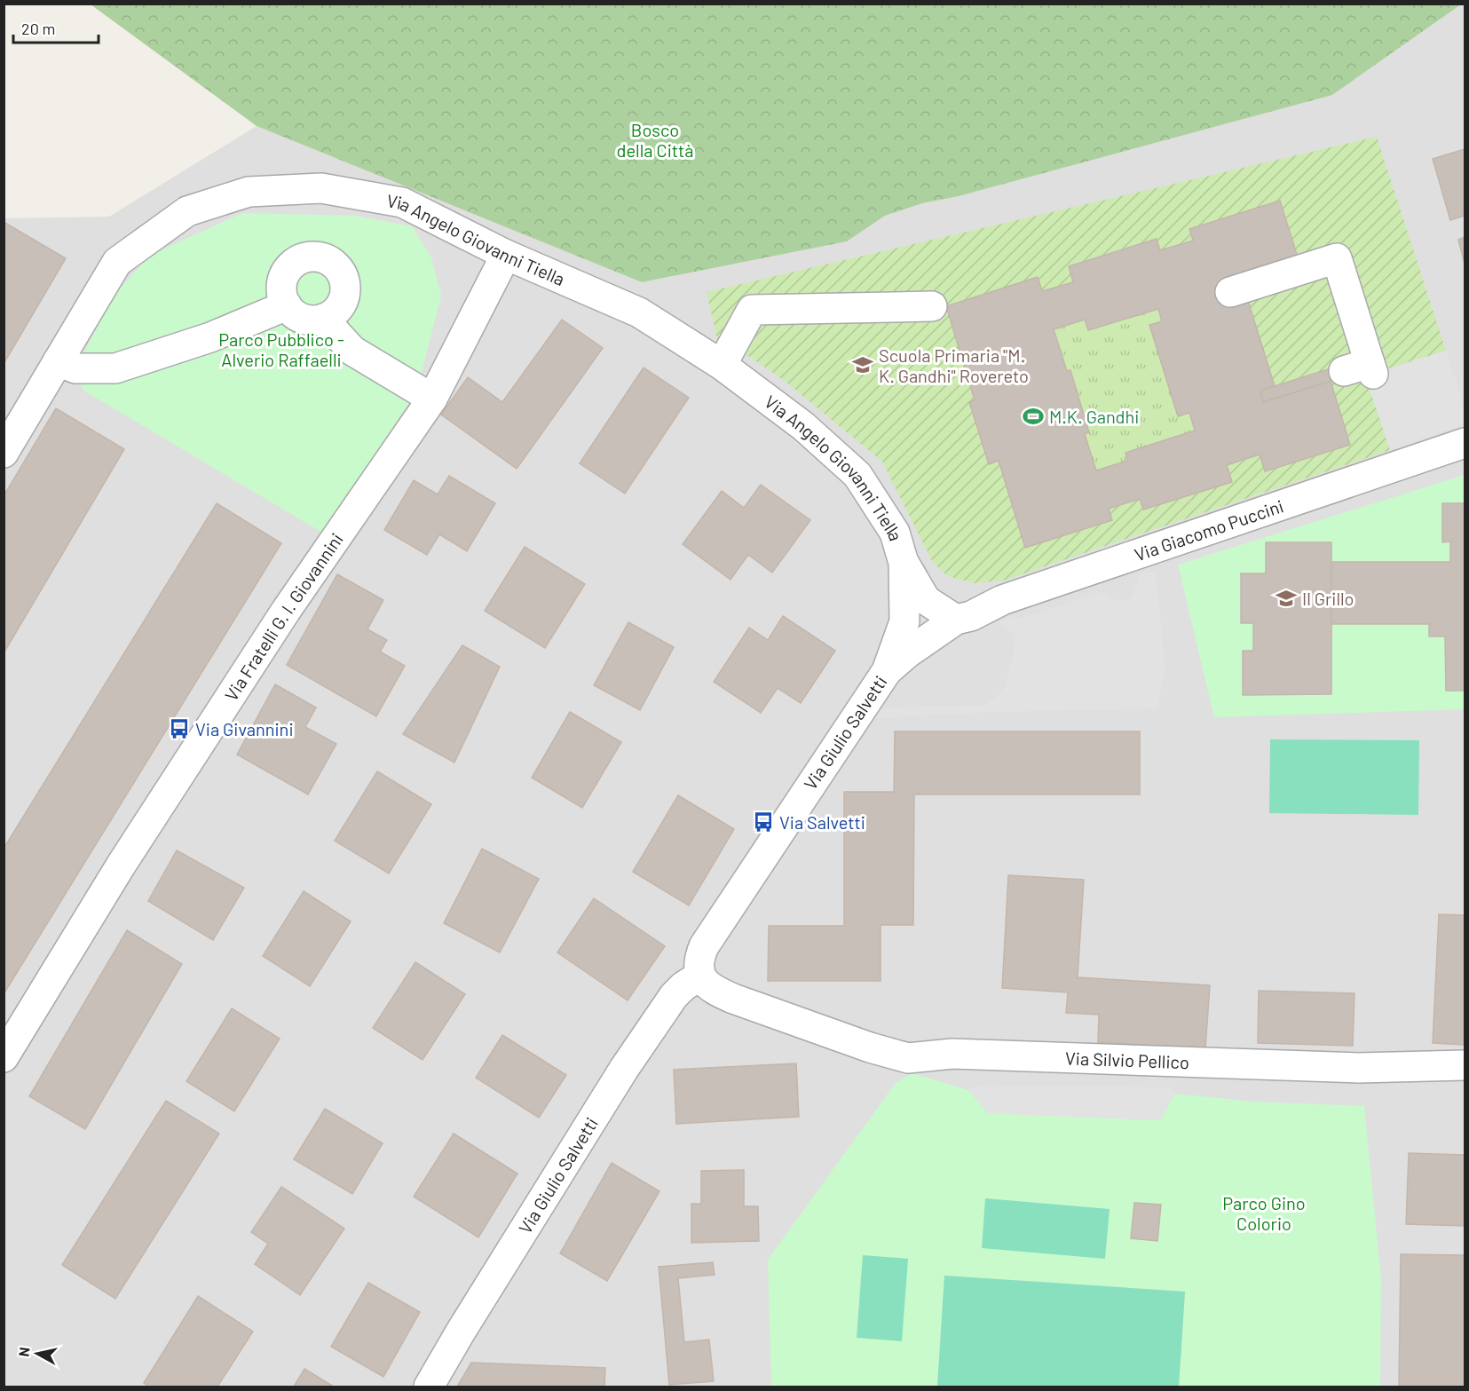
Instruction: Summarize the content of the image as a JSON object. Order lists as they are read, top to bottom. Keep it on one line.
{"streets":{"street":["Via Angelo Giovanni Tiella","Via Giacomo Puccini","Via Fratelli G. I. Giovannini","Via Giulio Salvetti","Via Silvio Pellico"]},"crossings":[["Via Angelo Giovanni Tiella","Via Fratelli G. I. Giovannini"],["Via Angelo Giovanni Tiella","Via Giulio Salvetti"],["Via Giacomo Puccini","Via Giulio Salvetti"],["Via Giulio Salvetti","Via Silvio Pellico"]],"parks":["Bosco della Città","Parco Pubblico - Alverio Raffaelli","Parco Gino Colorio"],"places":{"school or university":["Scuola Primaria \"M. K. Gandhi\" Rovereto","Il Grillo"],"sports":["M.K. Gandhi"],"bus stop":["Via Givannini","Via Salvetti"]},"scale_bar":"20 m","north":"left"}
